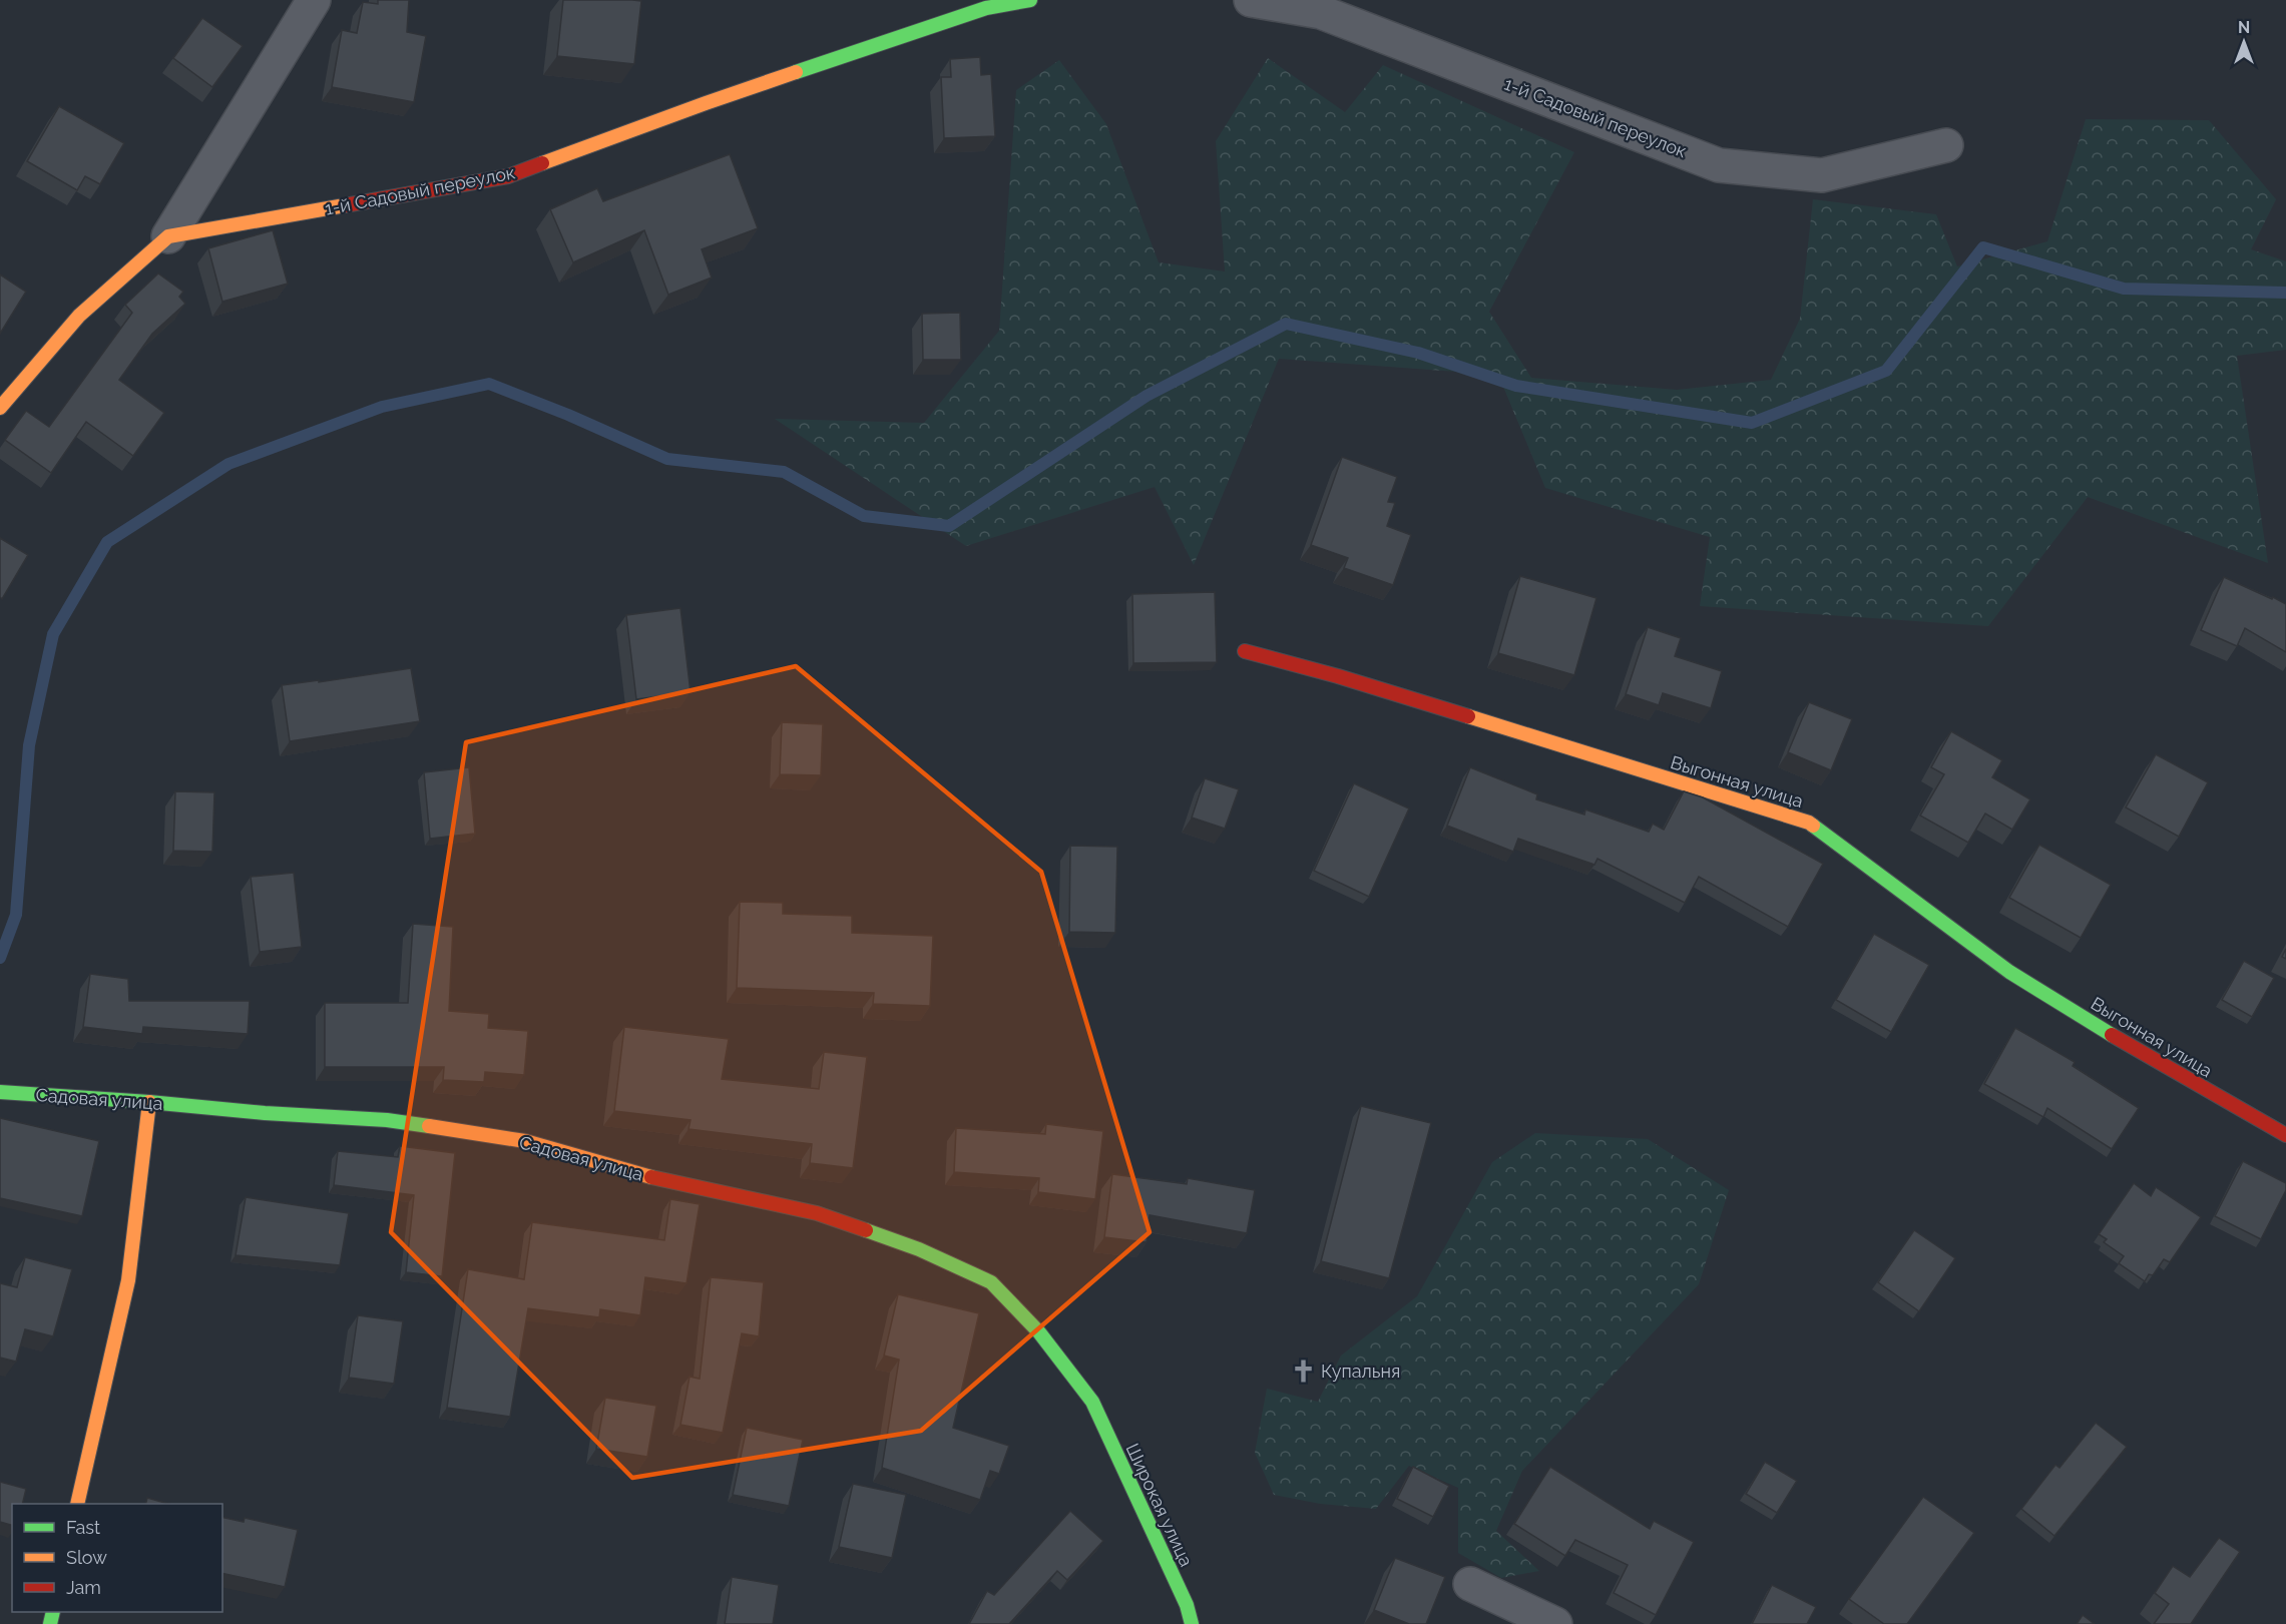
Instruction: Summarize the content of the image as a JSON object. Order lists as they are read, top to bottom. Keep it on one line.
{"streets":{"street":["1-й Садовый переулок","Выгонная улица","Садовая улица","Широкая улица"]},"crossings":[["Садовая улица","Широкая улица"]],"places":{"church":["Купальня"]},"legend":["Fast","Slow","Jam"],"north":"top"}
